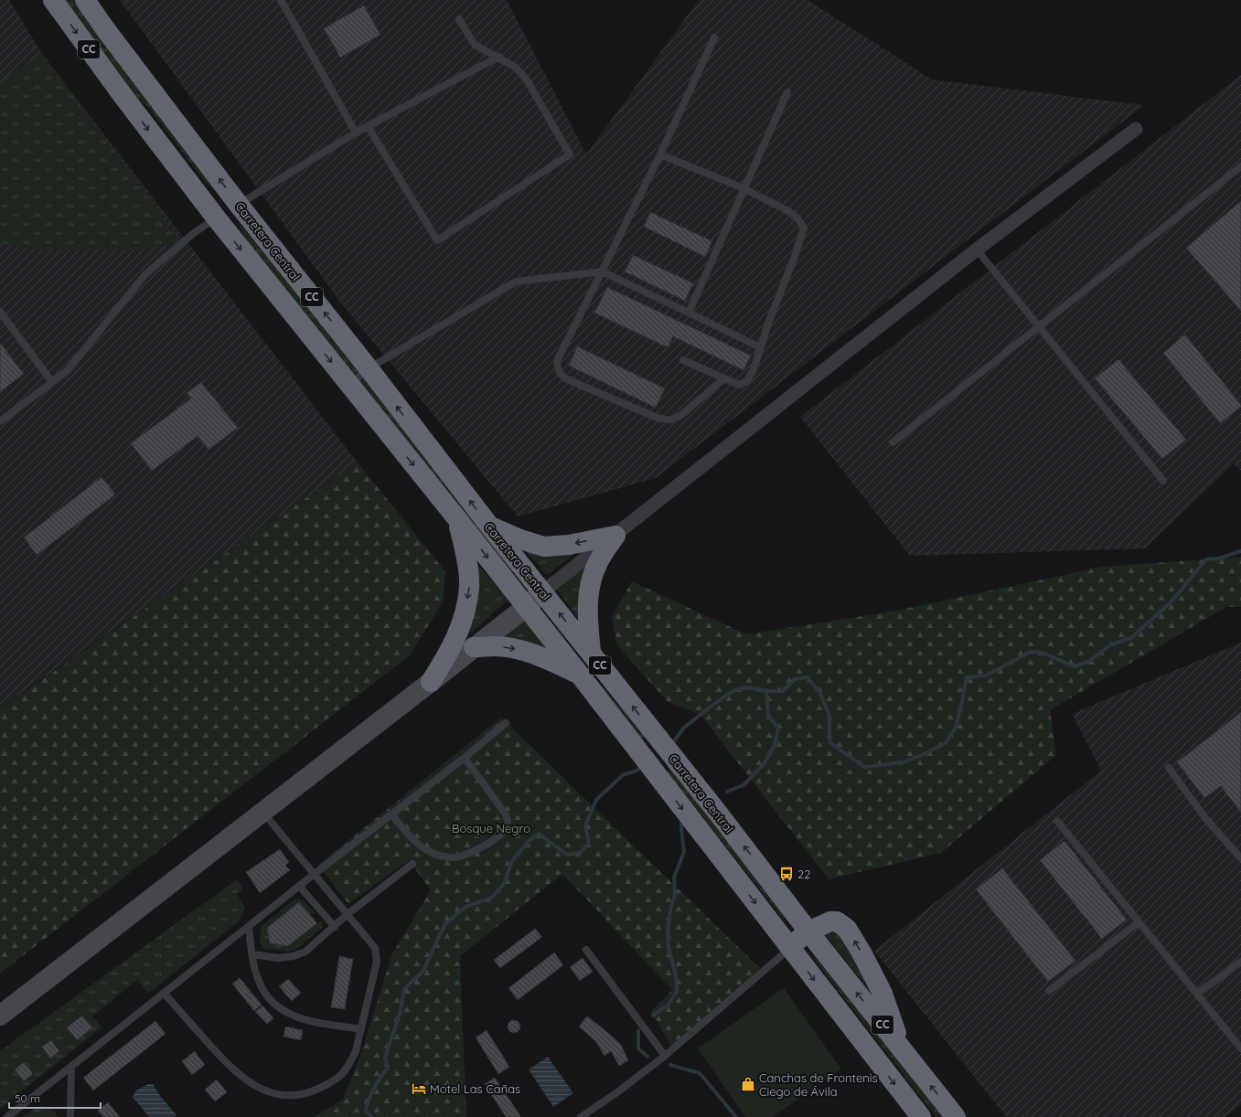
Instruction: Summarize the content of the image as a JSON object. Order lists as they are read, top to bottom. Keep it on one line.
{"streets":{"highway":["CC","Carretera Central"]},"parks":["Bosque Negro"],"places":{"bus stop":["22"],"shop":["Canchas de Frontenis Ciego de Ávila"],"hotel":["Motel Las Cañas"]},"scale_bar":"50 m"}
